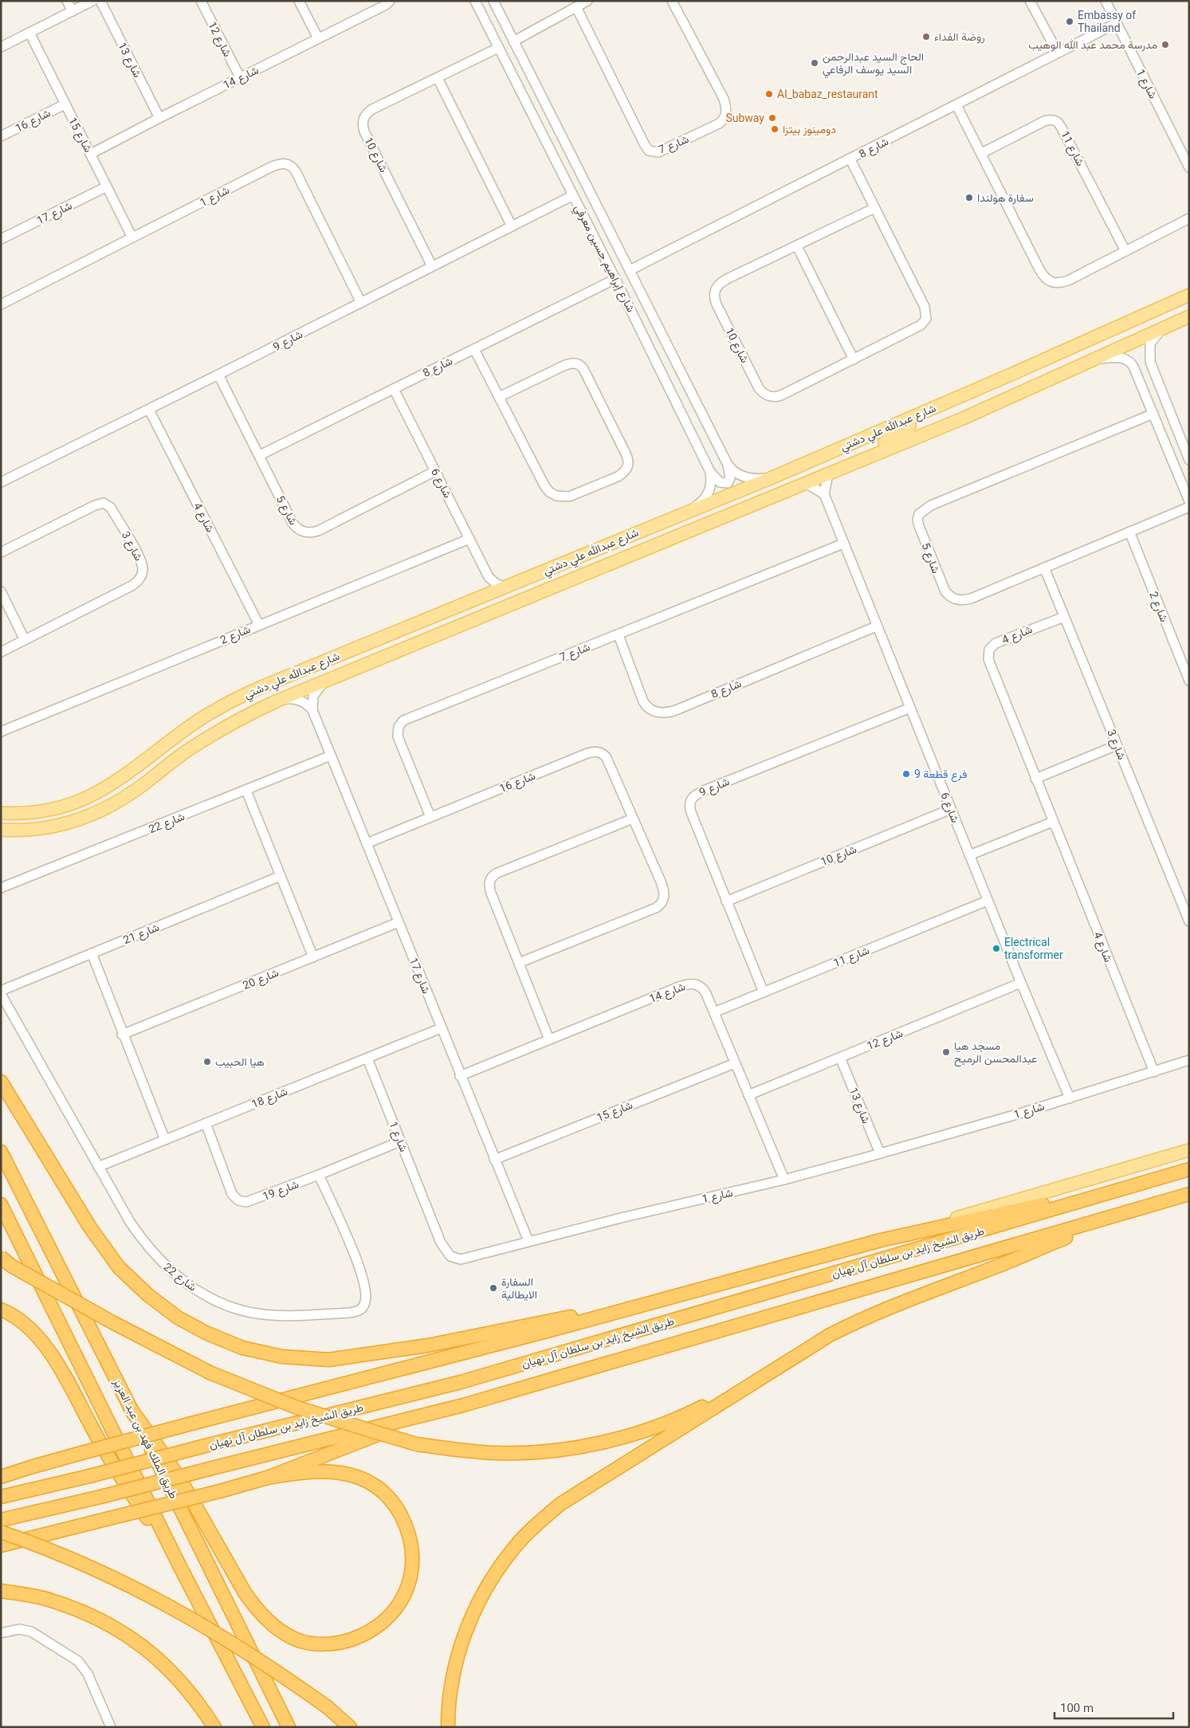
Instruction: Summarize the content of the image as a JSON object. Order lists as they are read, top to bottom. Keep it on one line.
{"streets":{"highway":["طريق الشيخ زايد بن سلطان آل نهيان","طريق الملك فهد بن عبد العزيز"],"main road":["شارع عبدالله علي دشتي"],"street":["شارع 12","شارع 13","شارع 14","شارع 1","شارع 16","شارع 15","شارع 7","شارع 8","شارع 11","شارع 10","شارع 17","شارع إبراهيم حسين معرفي","شارع 9","شارع 6","شارع 5","شارع 4","شارع 3","شارع 2","شارع 22","شارع 21","شارع 20","شارع 18","شارع 19"]},"crossings":[["شارع 12","شارع 13"],["شارع 12","شارع 14"],["شارع 12","شارع 6"],["شارع 13","شارع 14"],["شارع 13","شارع 1"],["شارع 14","شارع 1"],["شارع 14","شارع 15"],["شارع 14","شارع 11"],["شارع 14","شارع 17"],["شارع 1","شارع 15"],["شارع 1","شارع 8"],["شارع 1","شارع 17"],["شارع 1","شارع 9"],["شارع 1","شارع 6"],["شارع 1","شارع 4"],["شارع 1","شارع 18"],["شارع 1","شارع 19"],["شارع 16","شارع 15"],["شارع 16","شارع 7"],["شارع 16","شارع 17"],["شارع 15","شارع 17"],["شارع 7","شارع 8"],["شارع 7","شارع 6"],["شارع 8","شارع 10"],["شارع 8","شارع إبراهيم حسين معرفي"],["شارع 8","شارع 6"],["شارع 8","شارع 5"],["شارع 11","شارع 9"],["شارع 11","شارع 6"],["شارع 10","شارع إبراهيم حسين معرفي"],["شارع 10","شارع 9"],["شارع 10","شارع 6"],["شارع 17","شارع 22"],["شارع 17","شارع 20"],["شارع 17","شارع 18"],["شارع إبراهيم حسين معرفي","شارع 9"],["شارع إبراهيم حسين معرفي","شارع عبدالله علي دشتي"],["شارع 9","شارع 6"],["شارع 9","شارع 5"],["شارع 9","شارع 4"],["شارع 6","شارع 5"],["شارع 6","شارع 2"],["شارع 5","شارع 3"],["شارع 5","شارع 2"],["شارع 4","شارع 3"],["شارع 4","شارع 2"],["شارع 22","شارع 18"],["شارع 22","شارع 19"],["شارع 18","شارع 19"]],"places":["Embassy of Thailand","روضة الفداء","مدرسة محمد عبد الله الوهيب","الحاج السيد عبدالرحمن السيد يوسف الرفاعي","Al_babaz_restaurant","Subway","دومينوز بيتزا","سفارة هولندا","فرع قطعة 9","Electrical transformer","مسجد هيا عبدالمحسن الرميح","هيا الحبيب","السفارة الايطالية"],"scale_bar":"100 m"}
